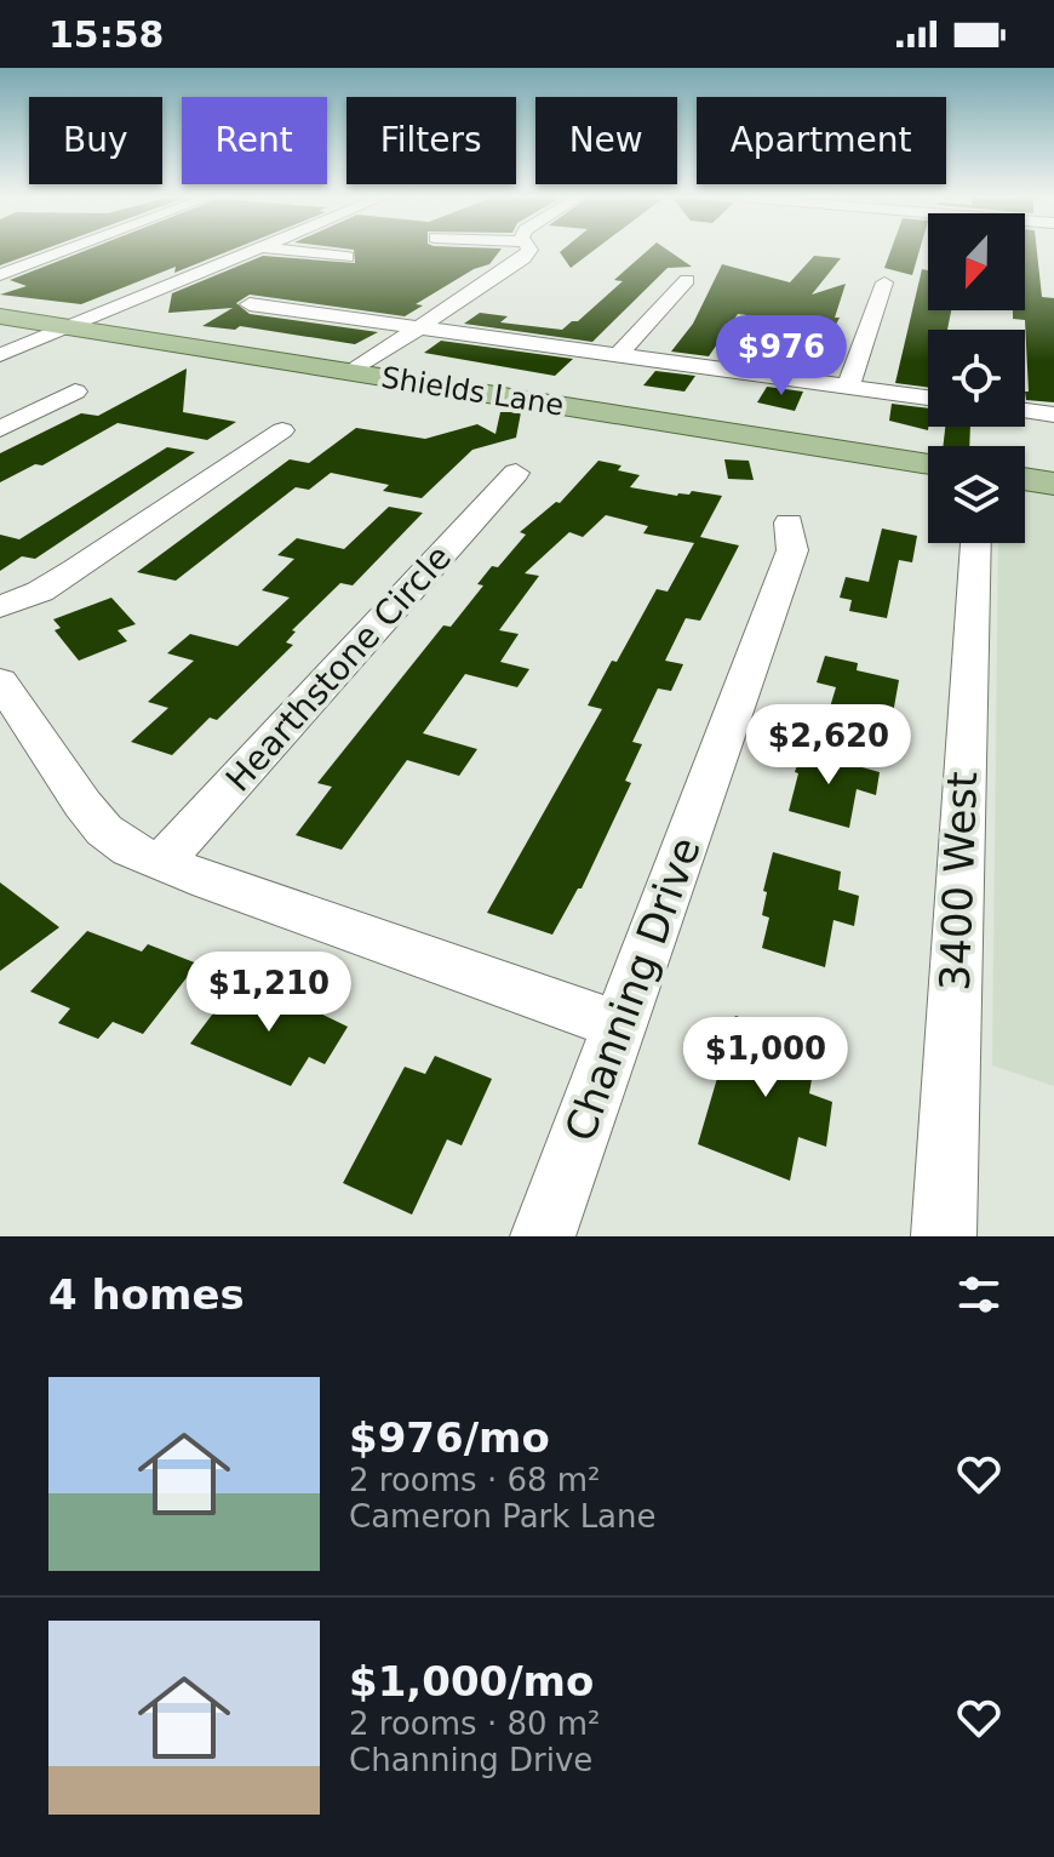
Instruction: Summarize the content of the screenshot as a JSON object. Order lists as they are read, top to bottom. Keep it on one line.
{"streets":{"main road":["Shields Lane"],"street":["Hearthstone Circle","3400 West","Channing Drive"]},"north":"bottom","page":{"status":"15:58","chip":["Buy","Rent","Filters","New","Apartment"],"price":["$976","$2,620","$1,210","$1,000"],"heading":"4 homes","list":[{"name":"$976/mo","note":"2 rooms · 68 m² · Cameron Park Lane"},{"name":"$1,000/mo","note":"2 rooms · 80 m² · Channing Drive"}]}}
